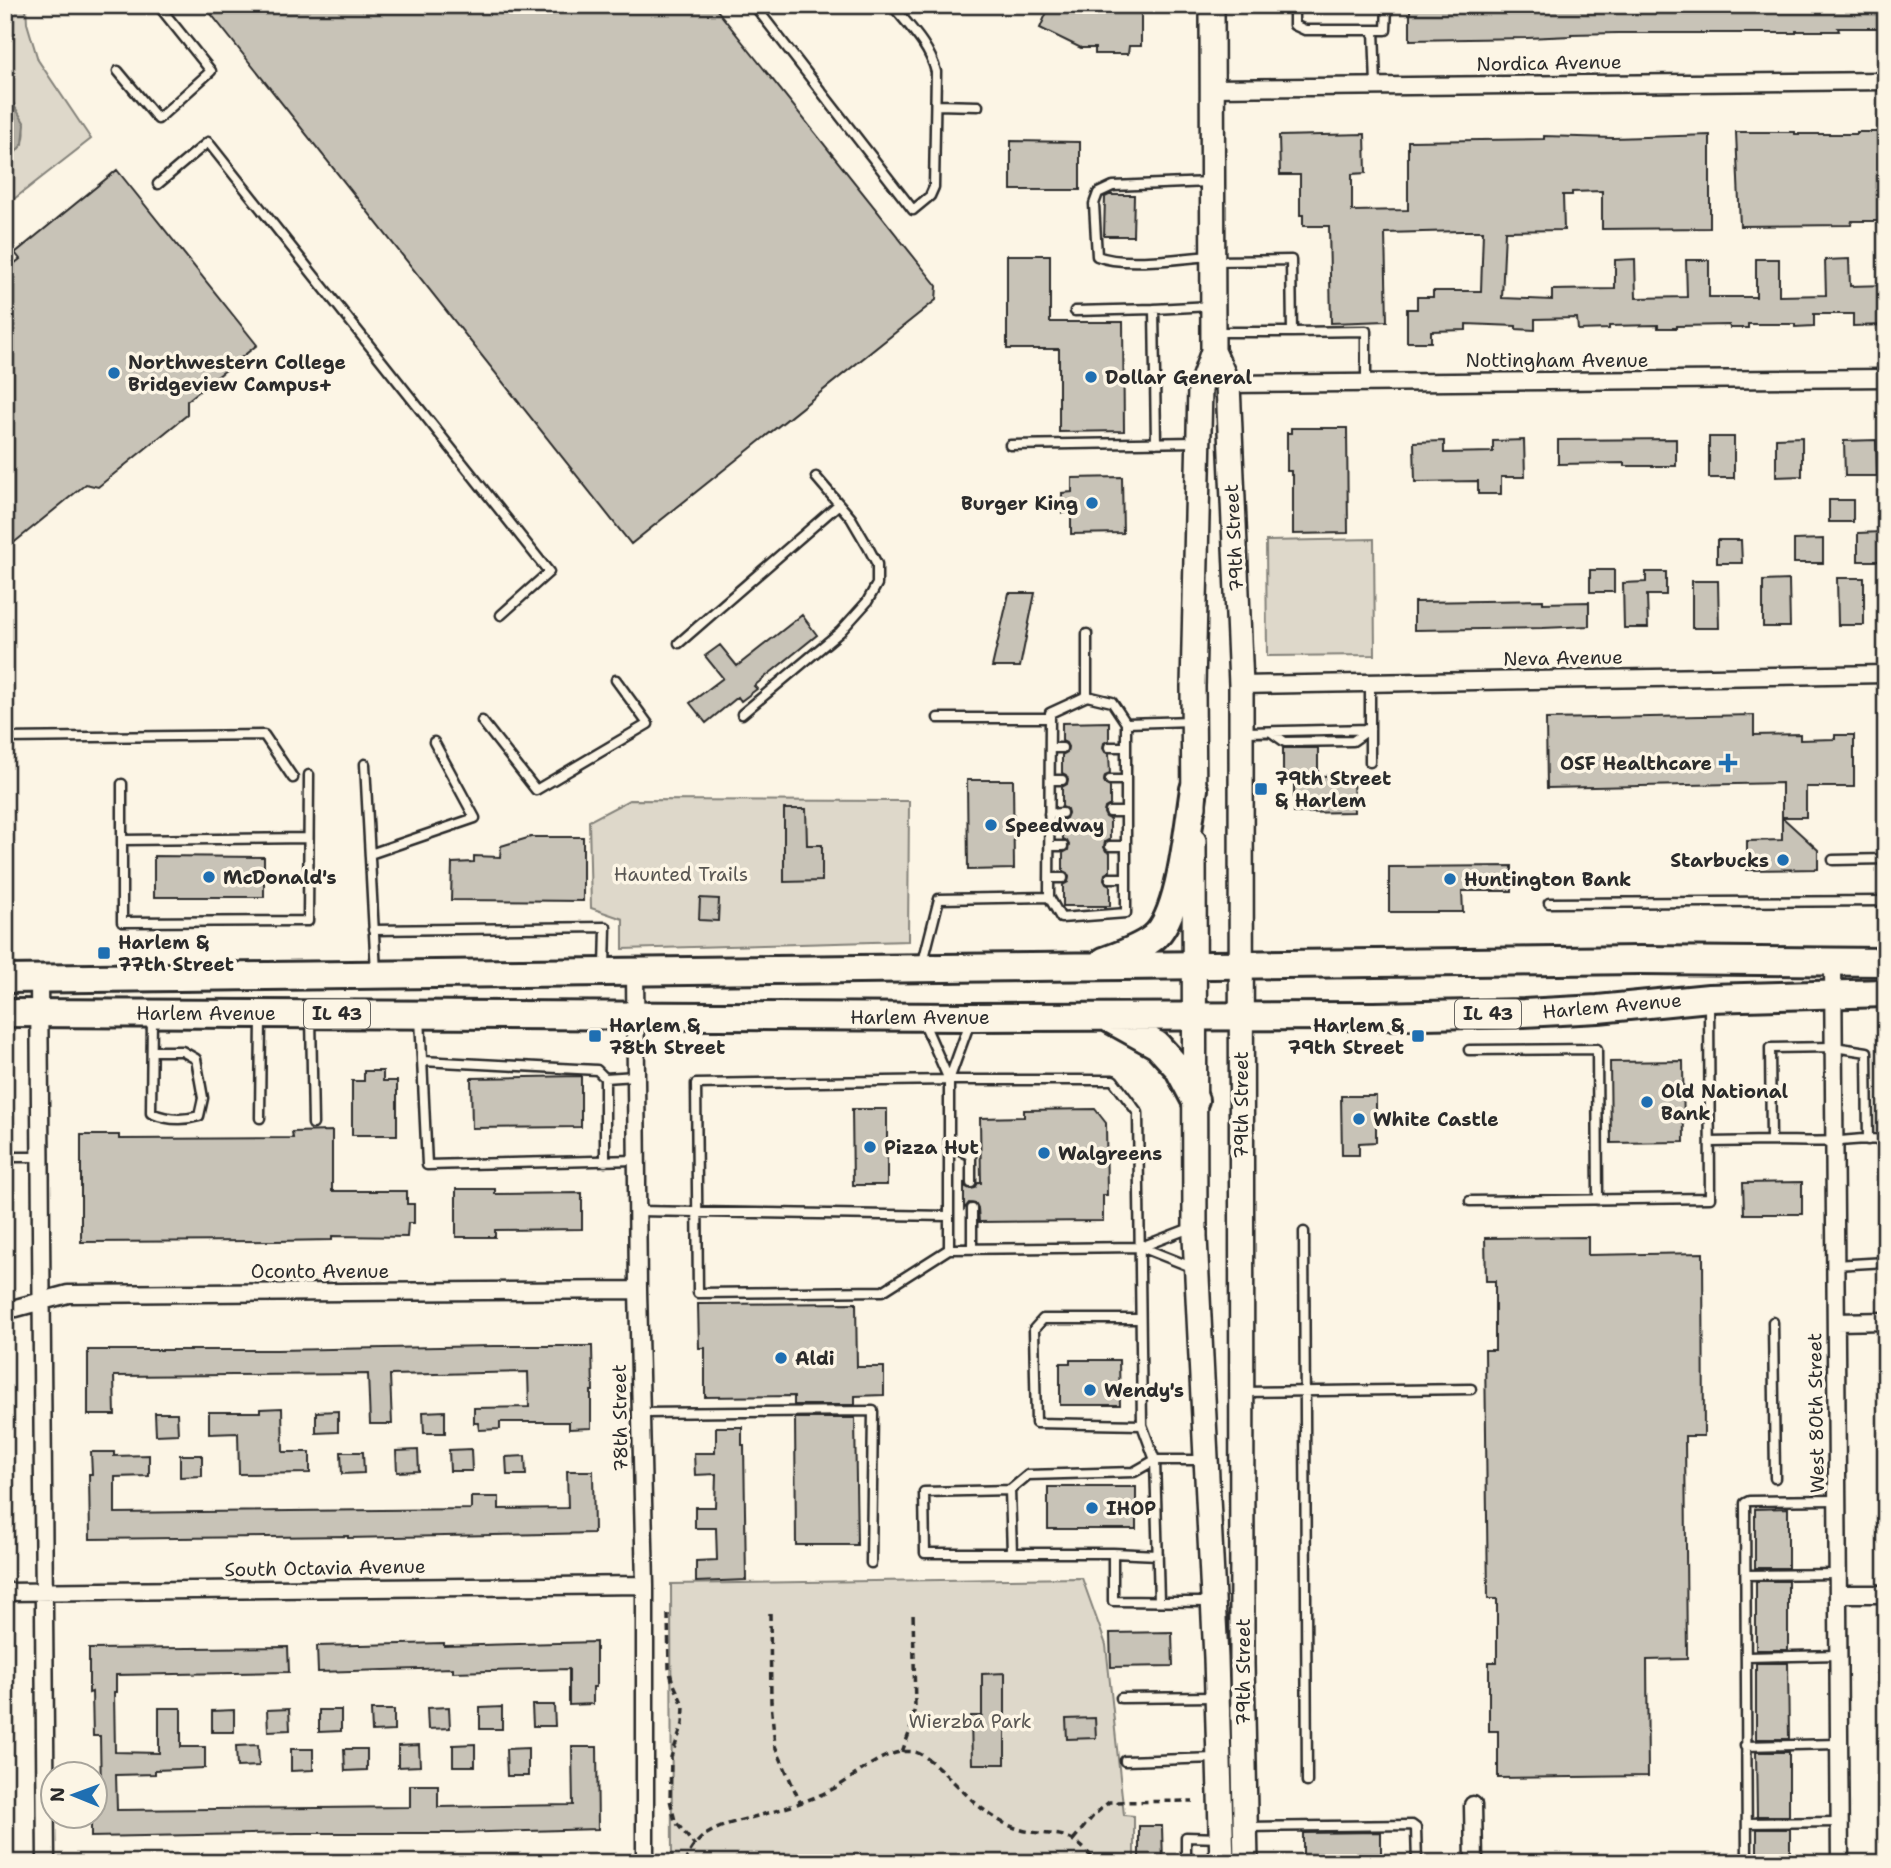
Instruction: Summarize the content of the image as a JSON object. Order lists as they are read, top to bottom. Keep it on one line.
{"streets":{"main road":["79th Street","Harlem Avenue","IL 43"],"street":["Nordica Avenue","Nottingham Avenue","Neva Avenue","Oconto Avenue","West 80th Street","78th Street","South Octavia Avenue"]},"crossings":[["Nordica Avenue","79th Street"],["Nottingham Avenue","79th Street"],["79th Street","Neva Avenue"],["79th Street","Harlem Avenue"],["Harlem Avenue","IL 43"],["Harlem Avenue","West 80th Street"],["Harlem Avenue","78th Street"],["IL 43","West 80th Street"],["Oconto Avenue","78th Street"],["78th Street","South Octavia Avenue"]],"parks":["Haunted Trails","Wierzba Park"],"places":{"other":["Northwestern College Bridgeview Campus+","Dollar General","Burger King","Speedway","Starbucks","McDonald's","Huntington Bank","Old National Bank","White Castle","Pizza Hut","Walgreens","Aldi","Wendy's","IHOP"],"health":["OSF Healthcare"],"transit":["79th Street & Harlem","Harlem & 77th Street","Harlem & 78th Street","Harlem & 79th Street"]},"north":"left"}
